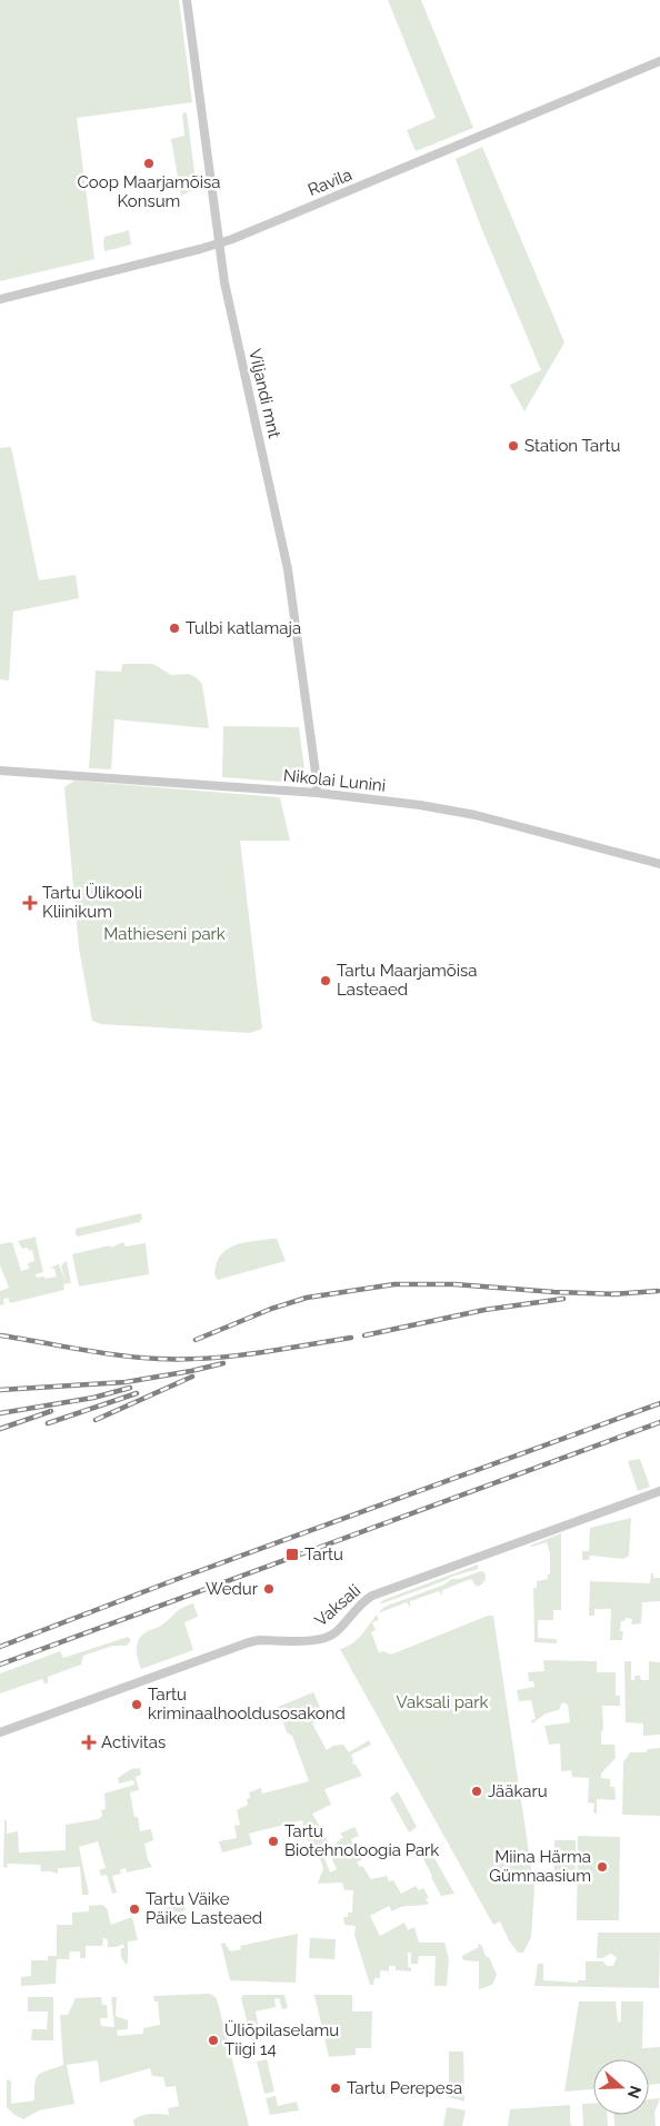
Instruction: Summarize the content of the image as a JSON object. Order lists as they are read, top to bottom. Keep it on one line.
{"streets":{"street":["Ravila","Viljandi mnt","Nikolai Lunini","Vaksali"]},"crossings":[["Ravila","Viljandi mnt"],["Viljandi mnt","Nikolai Lunini"]],"parks":["Mathieseni park","Vaksali park"],"places":{"other":["Coop Maarjamõisa Konsum","Station Tartu","Tulbi katlamaja","Tartu Maarjamõisa Lasteaed","Wedur","Tartu kriminaalhooldusosakond","Jääkaru","Tartu Biotehnoloogia Park","Miina Härma Gümnaasium","Tartu Väike Päike Lasteaed","Üliõpilaselamu Tiigi 14","Tartu Perepesa"],"health":["Tartu Ülikooli Kliinikum","Activitas"],"transit":["Tartu"]},"north":"right"}
